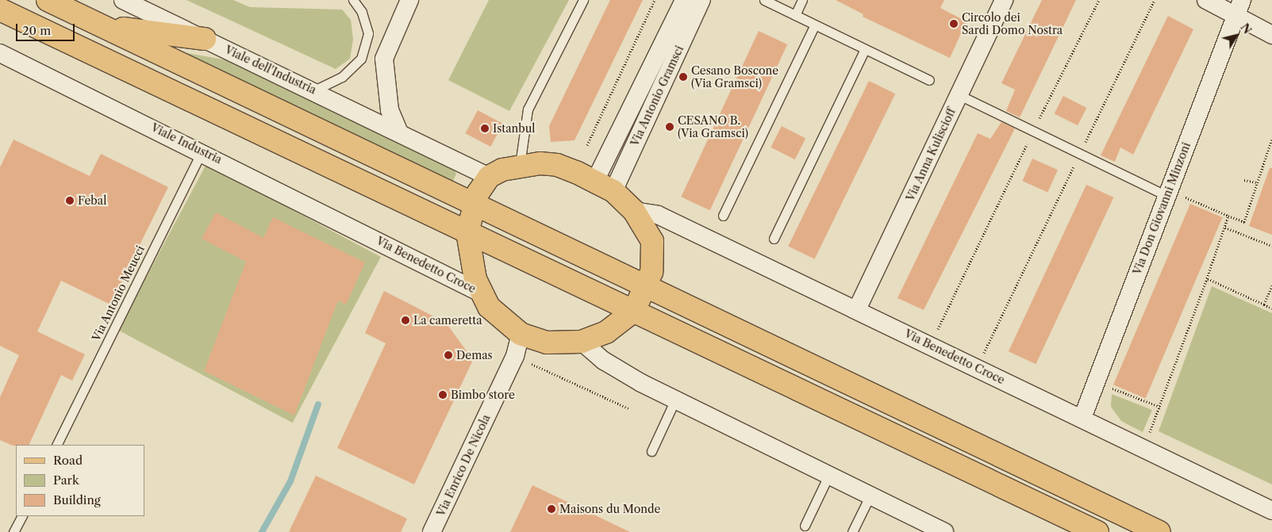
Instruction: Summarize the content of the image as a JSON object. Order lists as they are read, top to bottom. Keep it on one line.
{"streets":{"street":["Viale dell'Industria","Via Antonio Gramsci","Viale Industria","Via Anna Kuliscioff","Via Don Giovanni Minzoni","Via Benedetto Croce","Via Enrico De Nicola"],"lane":["Via Antonio Meucci"]},"crossings":[["Viale Industria","Via Benedetto Croce"],["Viale Industria","Via Antonio Meucci"],["Via Anna Kuliscioff","Via Benedetto Croce"],["Via Don Giovanni Minzoni","Via Benedetto Croce"]],"places":["Circolo dei Sardi Domo Nostra","Cesano Boscone (Via Gramsci)","CESANO B. (Via Gramsci)","Istanbul","Febal","La cameretta","Demas","Bimbo store","Maisons du Monde"],"legend":["Road","Park","Building"],"scale_bar":"20 m","north":"top right"}
